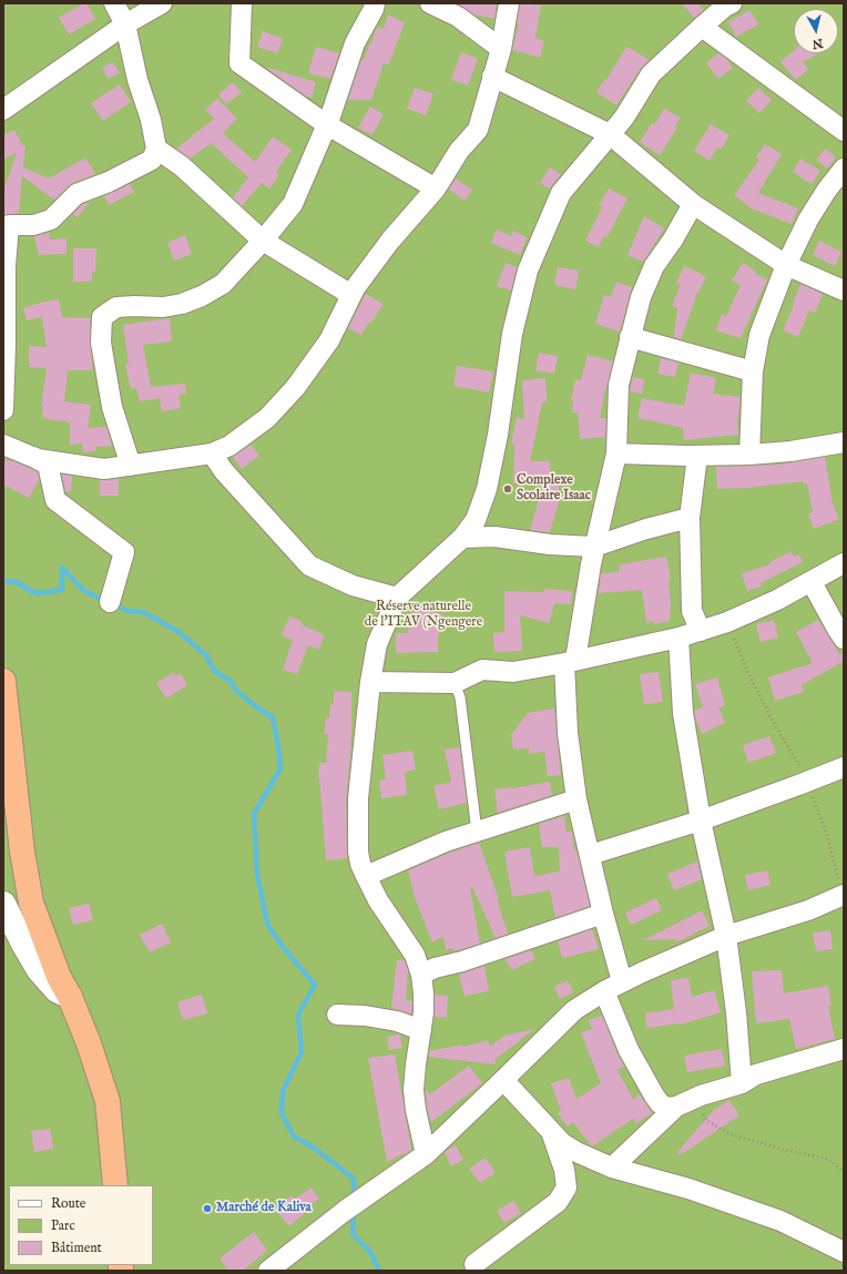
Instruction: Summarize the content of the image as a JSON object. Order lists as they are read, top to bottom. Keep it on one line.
{"parks":["Réserve naturelle de l'ITAV (Ngengere"],"places":["Complexe Scolaire Isaac","Marché de Kaliva"],"legend":["Route","Parc","Bâtiment"],"north":"bottom"}
